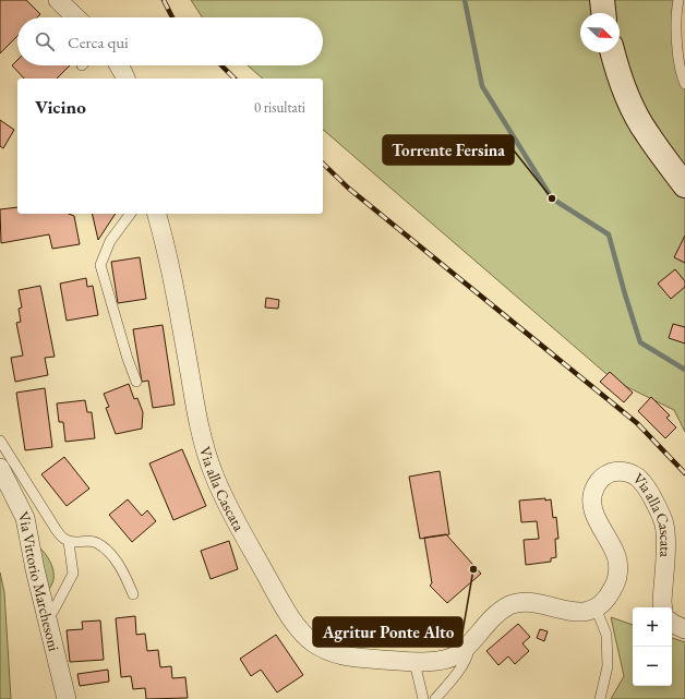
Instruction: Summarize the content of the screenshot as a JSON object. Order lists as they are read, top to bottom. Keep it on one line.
{"streets":{"street":["Via alla Cascata","Via Vittorio Marchesoni"]},"places":["Torrente Fersina","Agritur Ponte Alto"],"north":"bottom right","page":{"search":"Cerca qui","heading":["Vicino","0 risultati"],"map_buttons":["+","−"]}}
